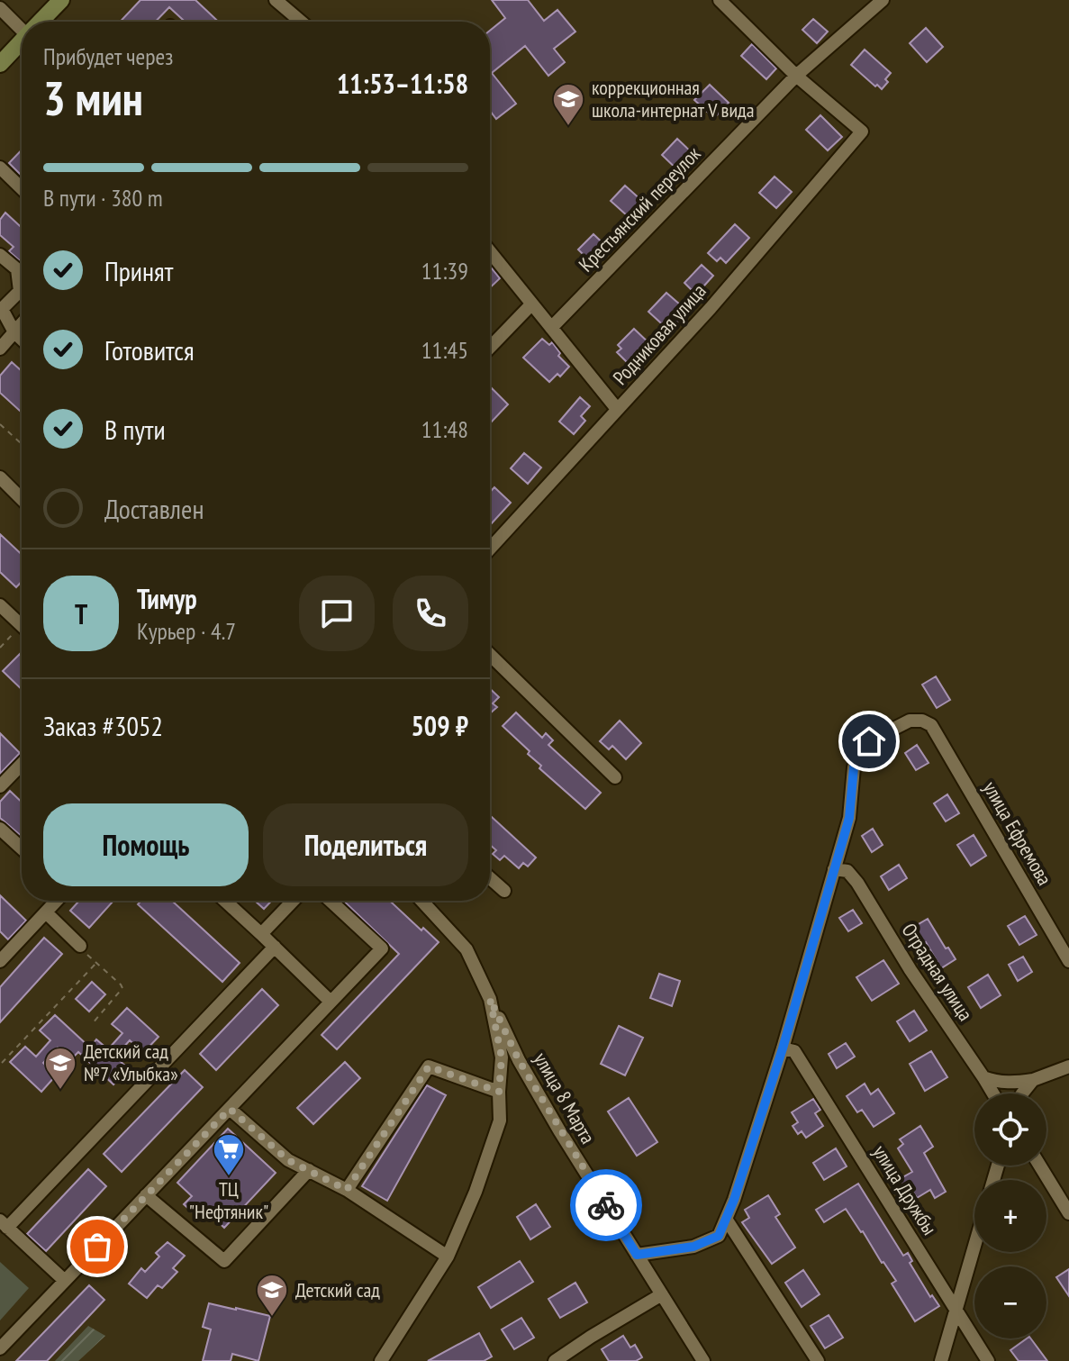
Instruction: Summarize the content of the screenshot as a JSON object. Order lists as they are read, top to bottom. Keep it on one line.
{"streets":{"street":["Крестьянский переулок","Родниковая улица","улица Ефремова","Отрадная улица","улица 8 Марта","улица Дружбы"]},"crossings":[["Крестьянский переулок","Родниковая улица"],["улица Ефремова","Отрадная улица"]],"places":{"school or university":["коррекционная школа-интернат V вида","Детский сад №7 «Улыбка»","Детский сад"],"supermarket":["ТЦ \"Нефтяник\""]},"page":{"heading":["3 мин","Прибудет через","11:53–11:58"],"panel":["Тимур","Курьер · 4.7","Заказ #3052","509 ₽"],"bar":"В пути · 380 m","list":[["Принят","11:39"],["Готовится","11:45"],["В пути","11:48"],"Доставлен"],"round":"Т","buttons":["Помощь","Поделиться"],"map_buttons":["+","−"]}}
